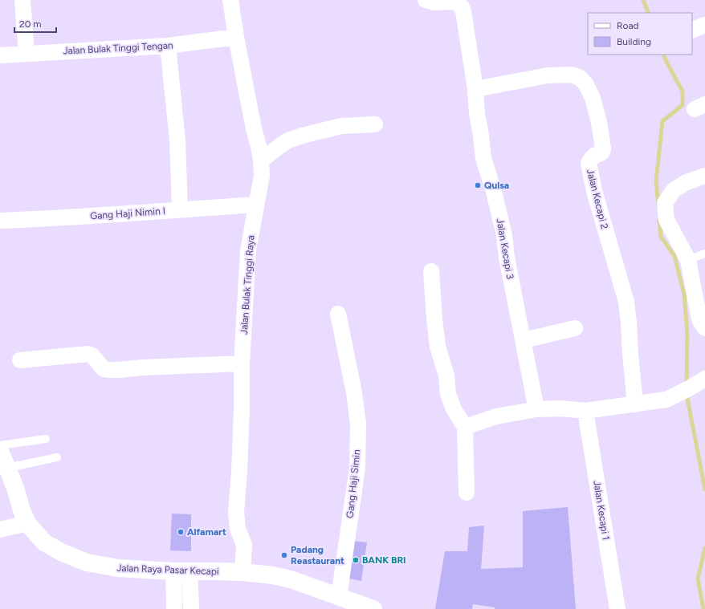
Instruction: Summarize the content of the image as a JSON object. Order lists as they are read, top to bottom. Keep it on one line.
{"streets":{"street":["Jalan Bulak Tinggi Tengan","Jalan Kecapi 2","Gang Haji Nimin I","Jalan Kecapi 3","Jalan Bulak Tinggi Raya","Gang Haji Simin","Jalan Kecapi 1","Jalan Raya Pasar Kecapi"]},"crossings":[["Jalan Bulak Tinggi Tengan","Jalan Bulak Tinggi Raya"],["Jalan Kecapi 2","Jalan Kecapi 3"],["Gang Haji Nimin I","Jalan Bulak Tinggi Raya"],["Jalan Bulak Tinggi Raya","Jalan Raya Pasar Kecapi"],["Gang Haji Simin","Jalan Raya Pasar Kecapi"]],"places":["Qulsa","Alfamart","Padang Reastaurant","BANK BRI"],"legend":["Road","Building"],"scale_bar":"20 m"}
